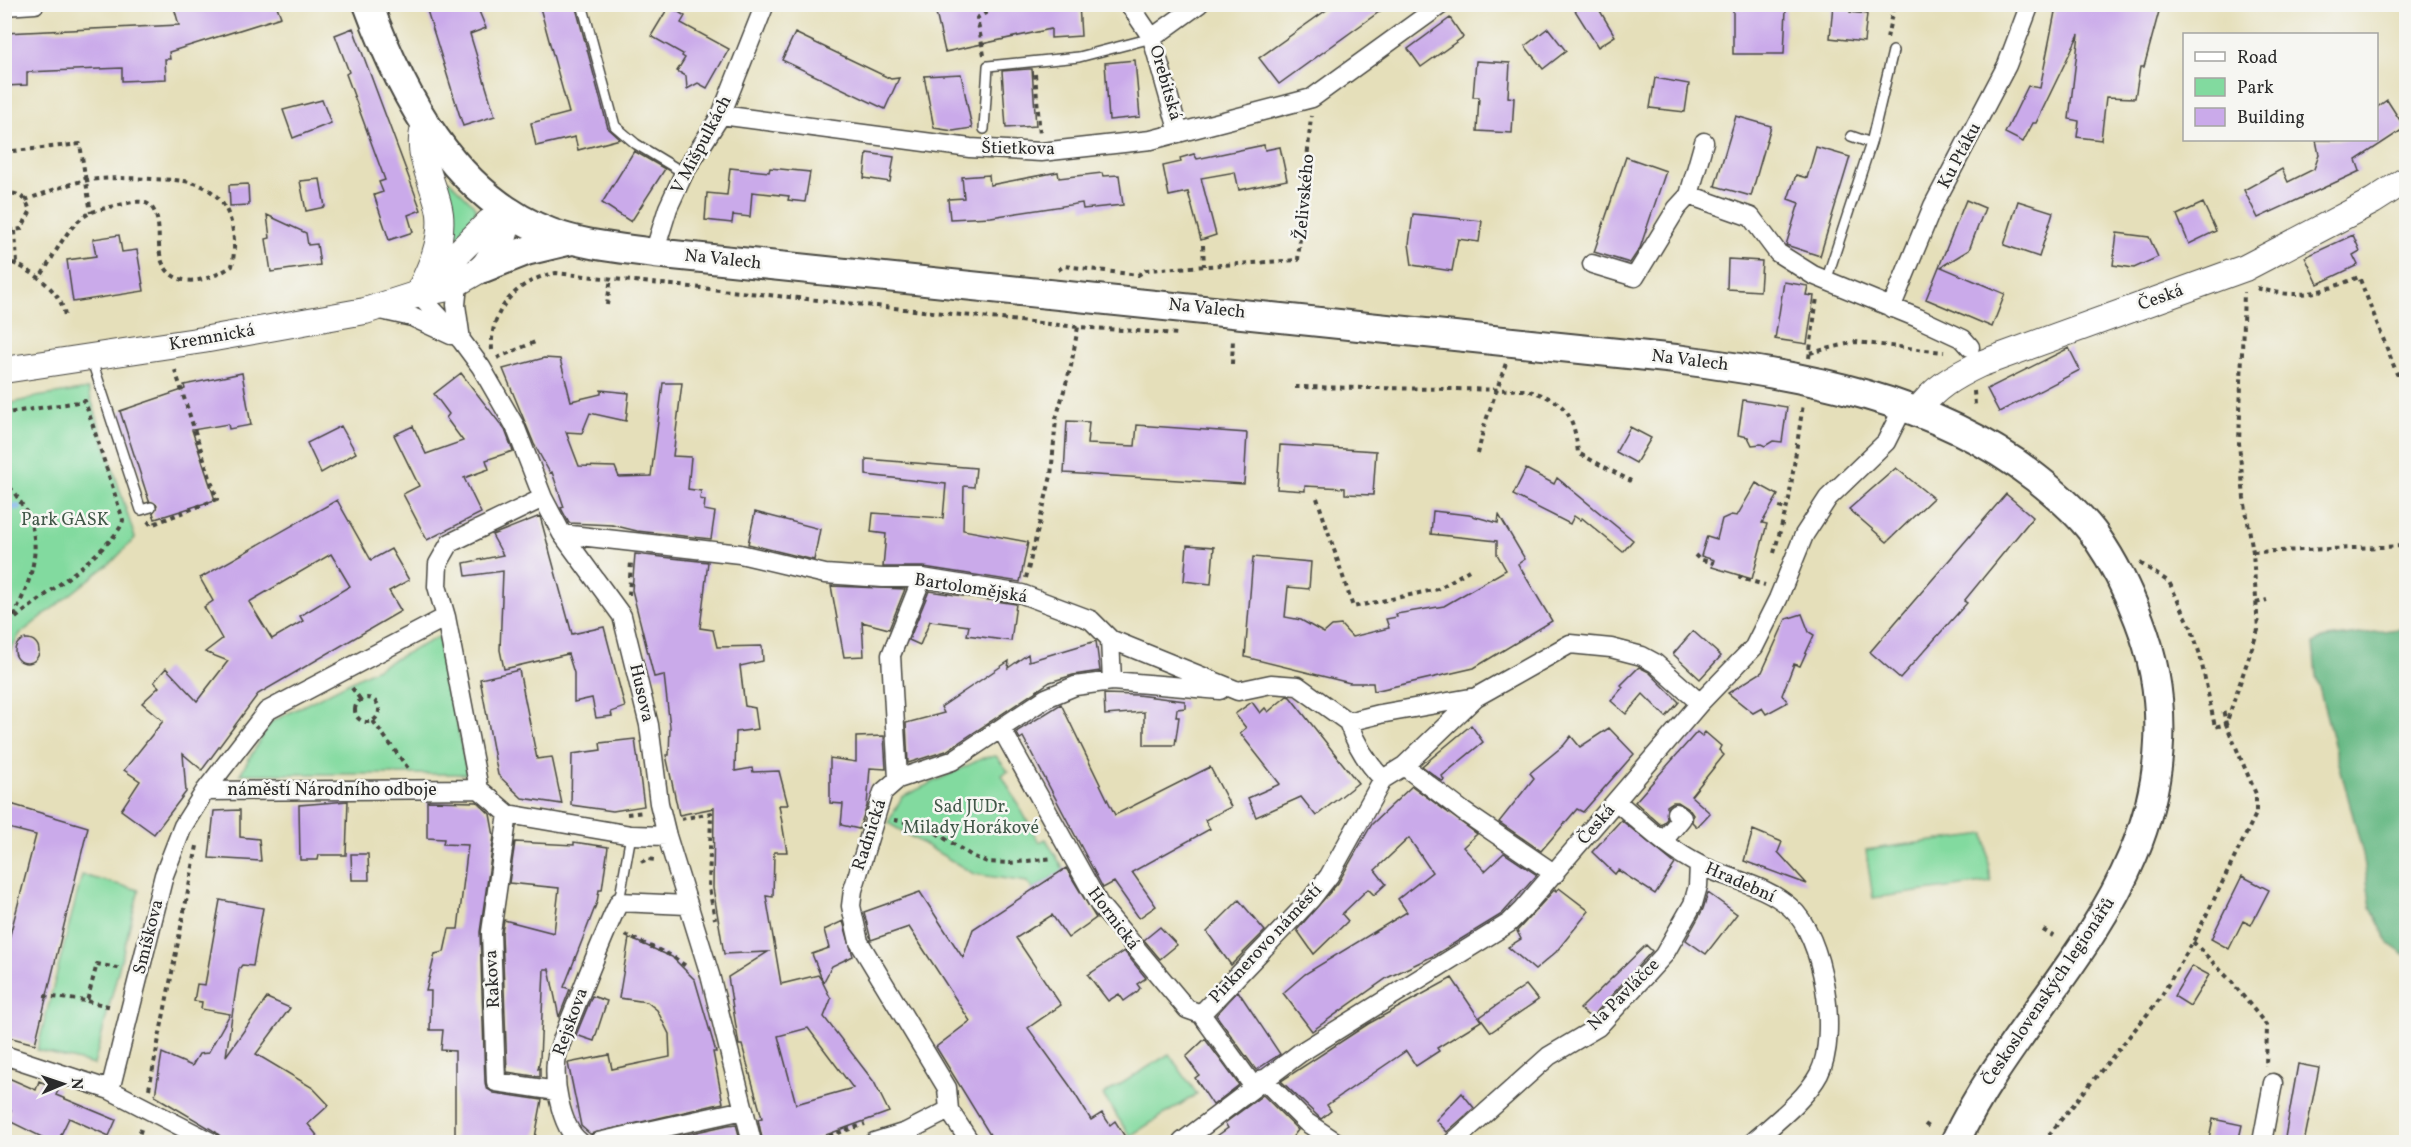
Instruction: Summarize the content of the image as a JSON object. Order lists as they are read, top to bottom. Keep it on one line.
{"streets":{"main road":["Na Valech","Československých legionářů"],"street":["Orebitská","V Mišpulkách","Štietkova","Ku Ptáku","Česká","Kremnická","Bartolomějská","Husova","náměstí Národního odboje","Radnická","Hradební","Hornická","Smíškova","Pirknerovo náměstí","Rakova","Na Pavláčce","Rejskova"],"path":["Želivského"]},"crossings":[["Orebitská","Štietkova"],["V Mišpulkách","Štietkova"],["V Mišpulkách","Na Valech"],["Štietkova","Želivského"],["Želivského","Na Valech"],["Na Valech","Česká"],["Na Valech","Bartolomějská"],["Na Valech","Československých legionářů"],["Česká","Hradební"],["Česká","Hornická"],["Česká","Pirknerovo náměstí"],["Česká","Československých legionářů"],["Kremnická","Husova"],["Bartolomějská","Husova"],["Bartolomějská","Radnická"],["náměstí Národního odboje","Smíškova"],["Radnická","Hornická"],["Hradební","Na Pavláčce"],["Hornická","Pirknerovo náměstí"],["Rakova","Rejskova"]],"parks":["Park GASK","Sad JUDr. Milady Horákové"],"legend":["Road","Park","Building"],"north":"right"}
